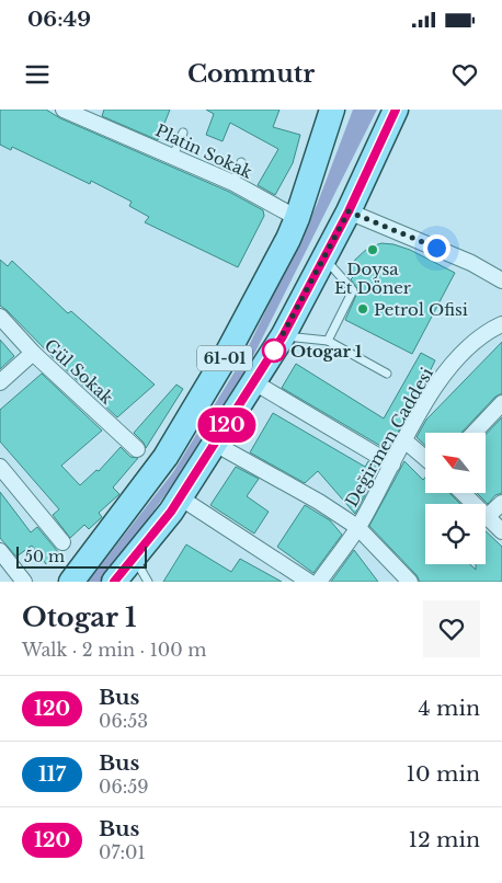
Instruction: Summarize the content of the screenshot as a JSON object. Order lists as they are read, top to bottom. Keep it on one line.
{"streets":{"main road":["61-01"],"street":["Platin Sokak","Gül Sokak","Değirmen Caddesi"]},"crossings":[["Platin Sokak","61-01"]],"places":["Doysa Et Döner","Petrol Ofisi","Otogar 1"],"lines":["bus line 120"],"scale_bar":"50 m","north":"top left","page":{"status":"06:49","header":"Commutr","on_map":"120","scale":"50 m","heading":["Otogar 1","Walk · 2 min · 100 m"],"list":[{"mark":"120","name":"Bus","note":"06:53","value":"4 min"},{"mark":"117","name":"Bus","note":"06:59","value":"10 min"},{"mark":"120","name":"Bus","note":"07:01","value":"12 min"}]}}
